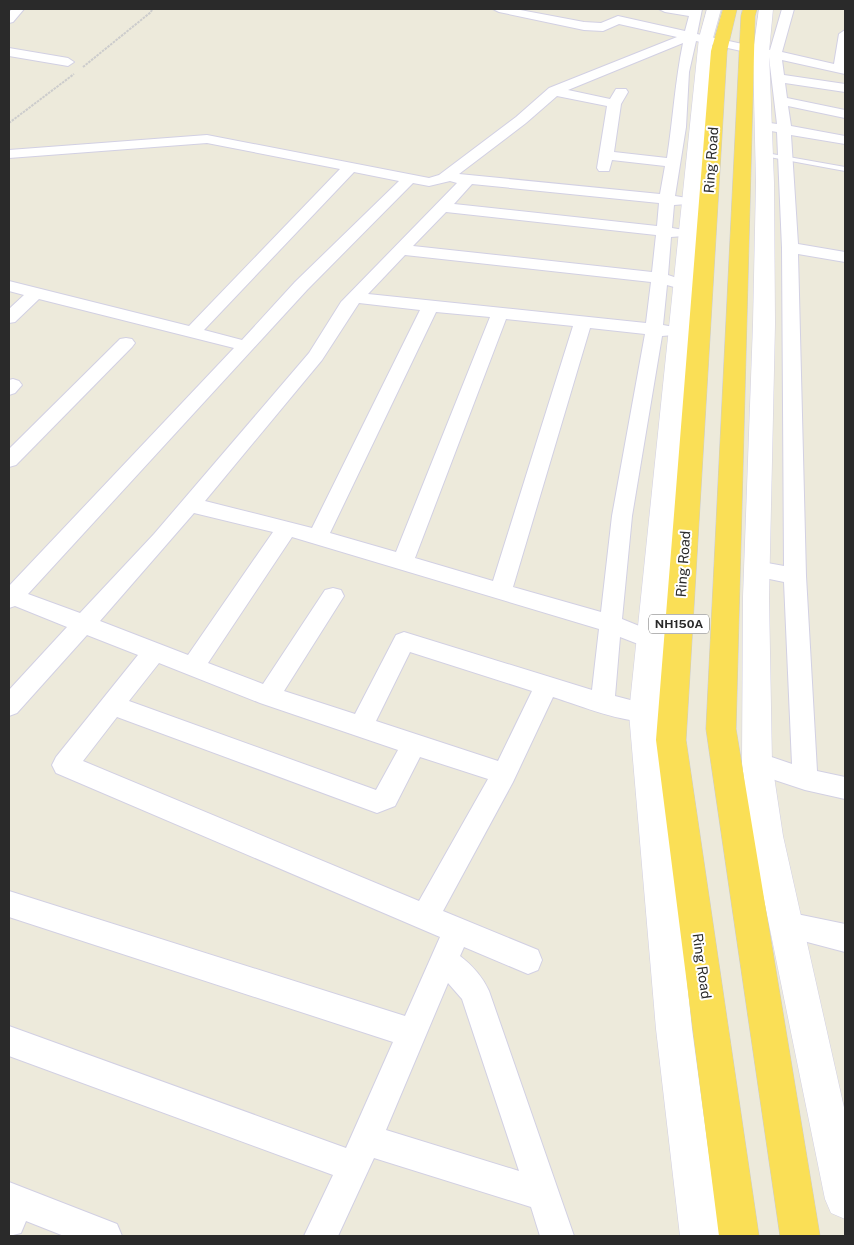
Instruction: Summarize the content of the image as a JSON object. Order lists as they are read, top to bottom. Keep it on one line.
{"streets":{"highway":["Ring Road","NH150A"]}}
